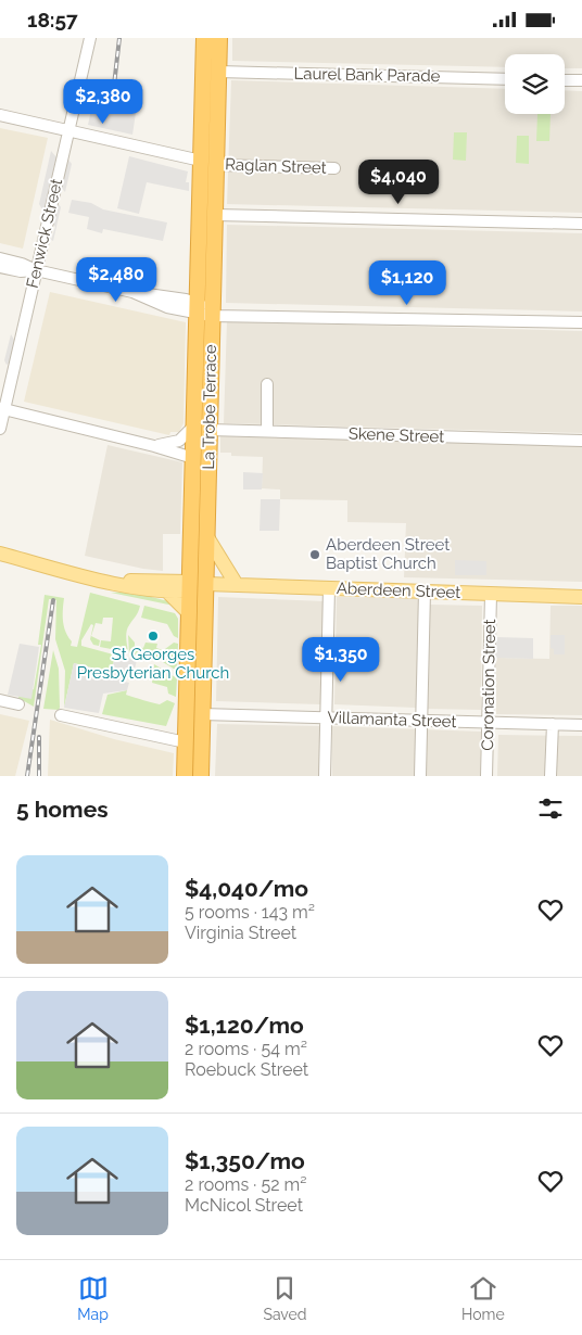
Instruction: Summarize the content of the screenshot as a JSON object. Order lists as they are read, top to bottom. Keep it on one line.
{"streets":{"highway":["La Trobe Terrace"],"main road":["Aberdeen Street"],"street":["Laurel Bank Parade","Raglan Street","Fenwick Street","Skene Street","Coronation Street","Villamanta Street"]},"crossings":[["Laurel Bank Parade","La Trobe Terrace"],["Raglan Street","La Trobe Terrace"],["La Trobe Terrace","Skene Street"],["La Trobe Terrace","Aberdeen Street"],["La Trobe Terrace","Villamanta Street"],["Aberdeen Street","Coronation Street"],["Coronation Street","Villamanta Street"]],"places":["Aberdeen Street Baptist Church","St Georges Presbyterian Church"],"page":{"status":"18:57","price":["$2,380","$4,040","$2,480","$1,120","$1,350"],"heading":"5 homes","list":[{"name":"$4,040/mo","note":"5 rooms · 143 m² · Virginia Street"},{"name":"$1,120/mo","note":"2 rooms · 54 m² · Roebuck Street"},{"name":"$1,350/mo","note":"2 rooms · 52 m² · McNicol Street"}],"tabs":["Map","Saved","Home"]}}
